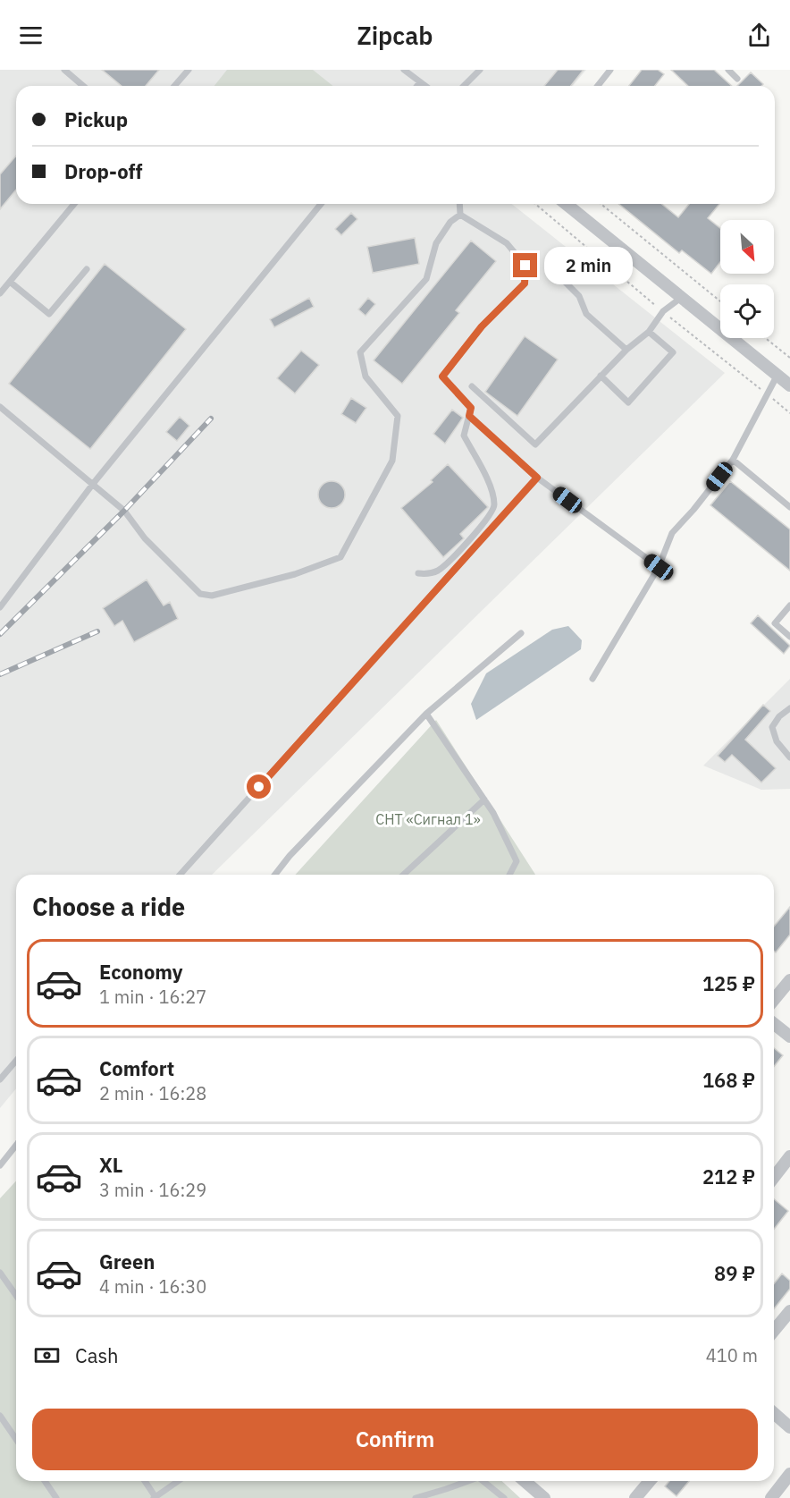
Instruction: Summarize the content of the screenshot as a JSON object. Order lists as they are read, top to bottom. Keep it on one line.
{"parks":["СНТ «Сигнал 1»"],"north":"bottom right","page":{"header":"Zipcab","banner":["Pickup","Drop-off"],"bubble":"2 min","heading":"Choose a ride","list":[{"name":"Economy","note":"1 min · 16:27","value":"125 ₽"},{"name":"Comfort","note":"2 min · 16:28","value":"168 ₽"},{"name":"XL","note":"3 min · 16:29","value":"212 ₽"},{"name":"Green","note":"4 min · 16:30","value":"89 ₽"}],"pay":["Cash","410 m"],"buttons":"Confirm"}}
